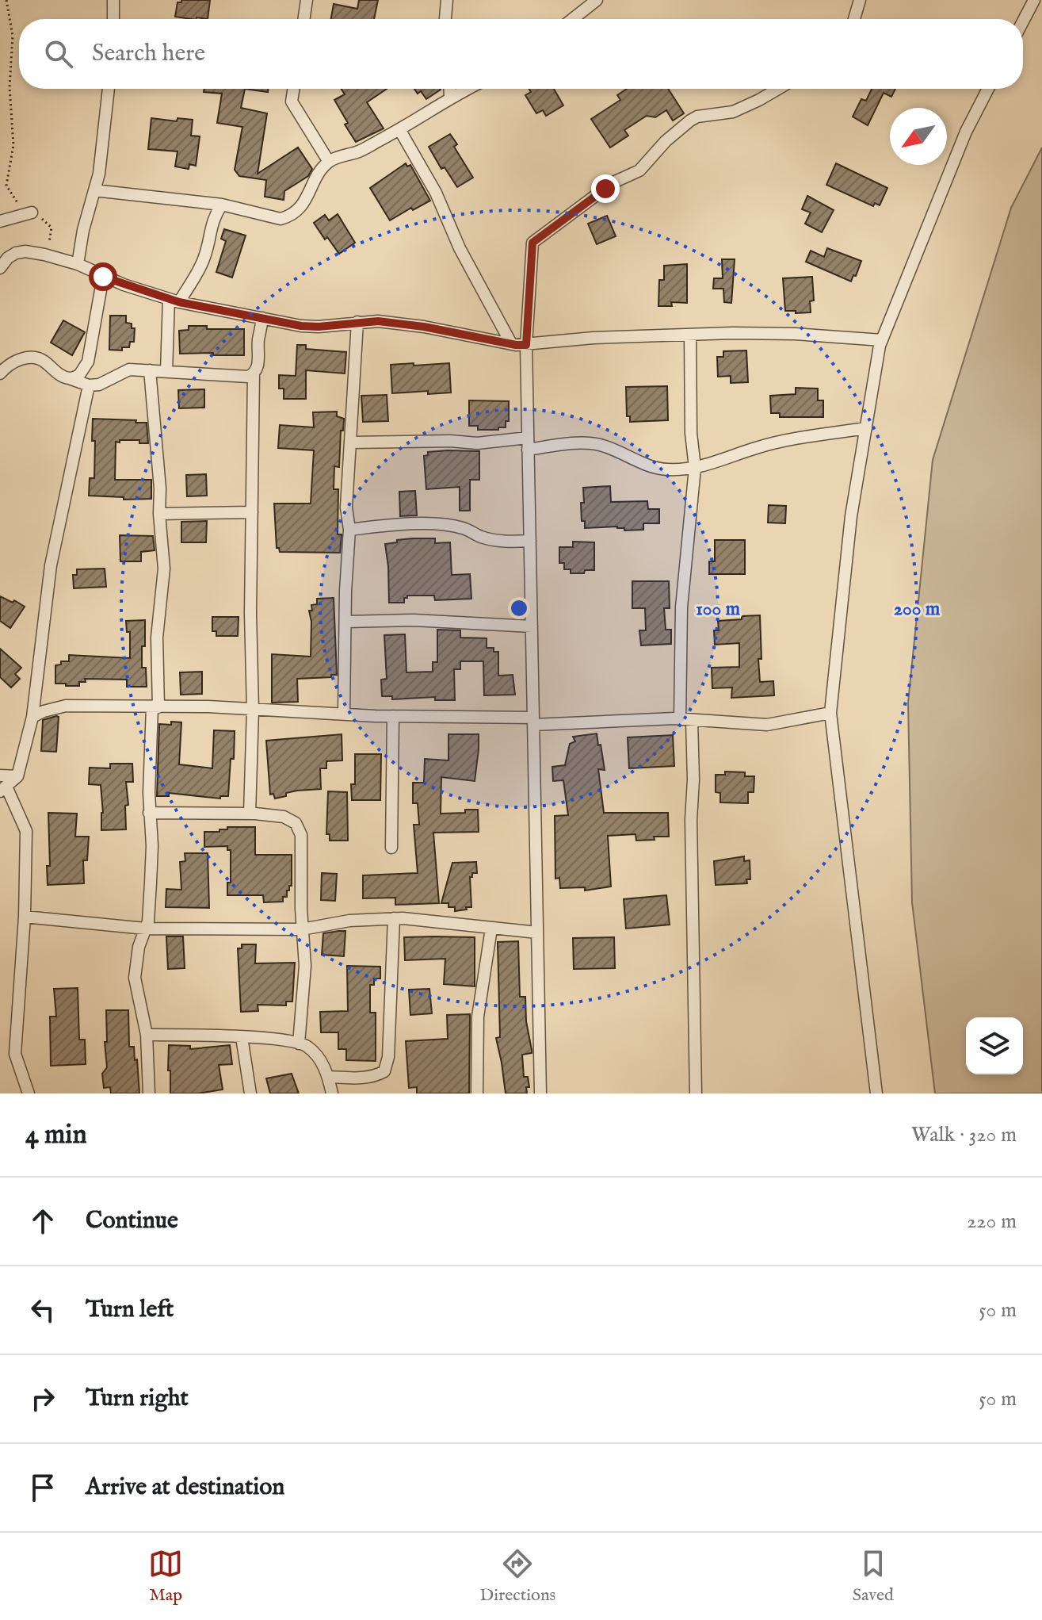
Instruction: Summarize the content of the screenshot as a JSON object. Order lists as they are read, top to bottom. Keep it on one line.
{"north":"bottom left","page":{"search":"Search here","heading":["4 min","Walk · 320 m"],"list":[["Continue","220 m"],["Turn left","50 m"],["Turn right","50 m"],"Arrive at destination"],"nav":["Map","Directions","Saved"]},"rings":["100 m","200 m"]}
